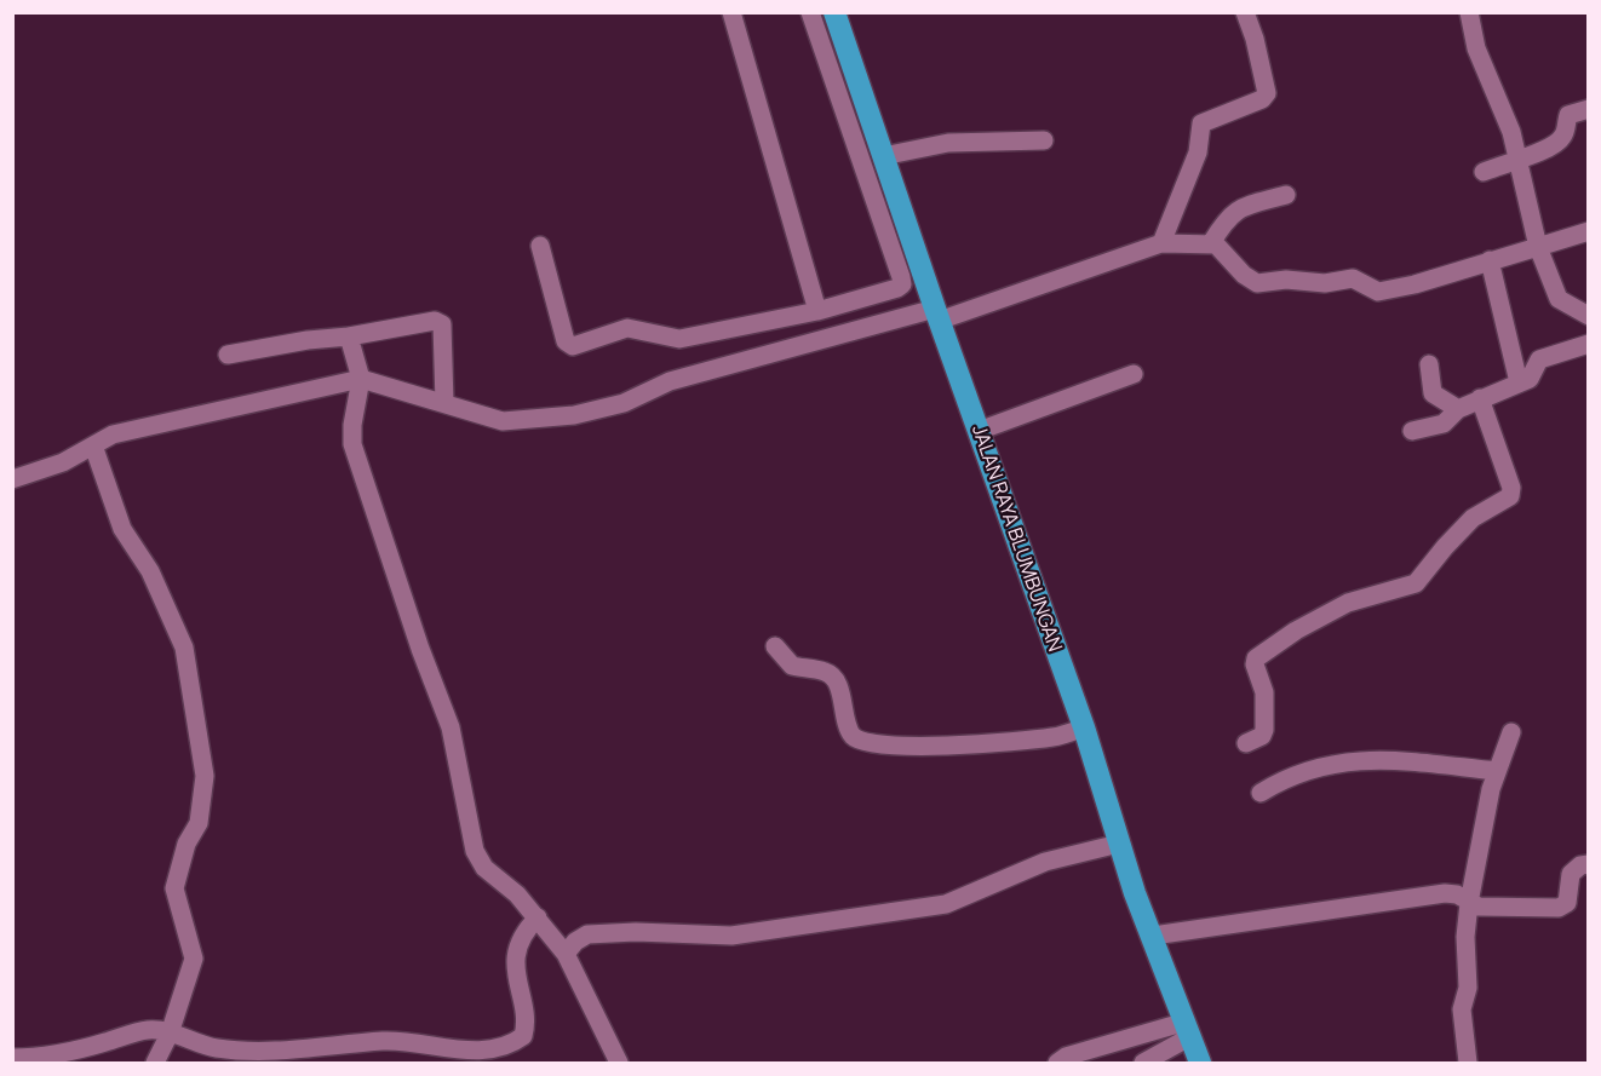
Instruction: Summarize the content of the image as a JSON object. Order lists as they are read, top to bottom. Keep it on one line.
{"streets":{"main road":["JALAN RAYA BLUMBUNGAN"]}}
